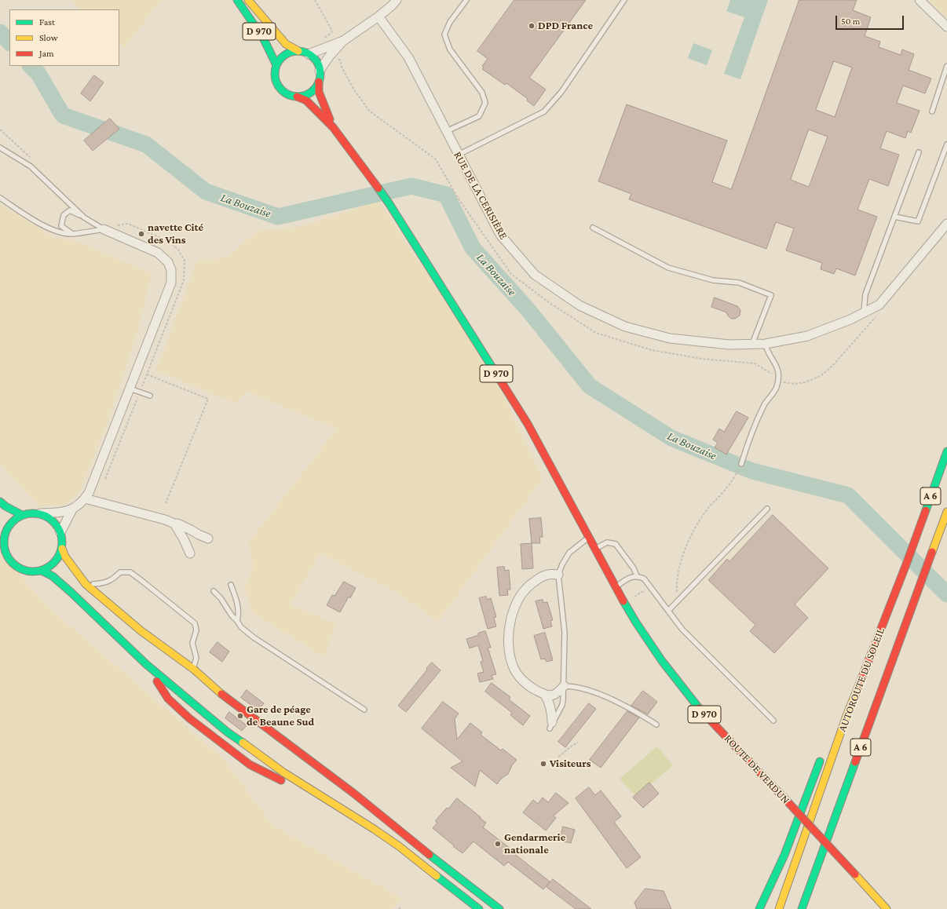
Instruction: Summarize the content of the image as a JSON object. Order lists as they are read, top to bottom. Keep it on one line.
{"streets":{"main road":["D 970","A 6","AUTOROUTE DU SOLEIL","ROUTE DE VERDUN"],"street":["RUE DE LA CERISIÈRE"]},"crossings":[["D 970","ROUTE DE VERDUN"]],"water":["La Bouzaise"],"places":["DPD France","navette Cité des Vins","Gare de péage de Beaune Sud","Visiteurs","Gendarmerie nationale"],"legend":["Fast","Slow","Jam"],"scale_bar":"50 m"}
